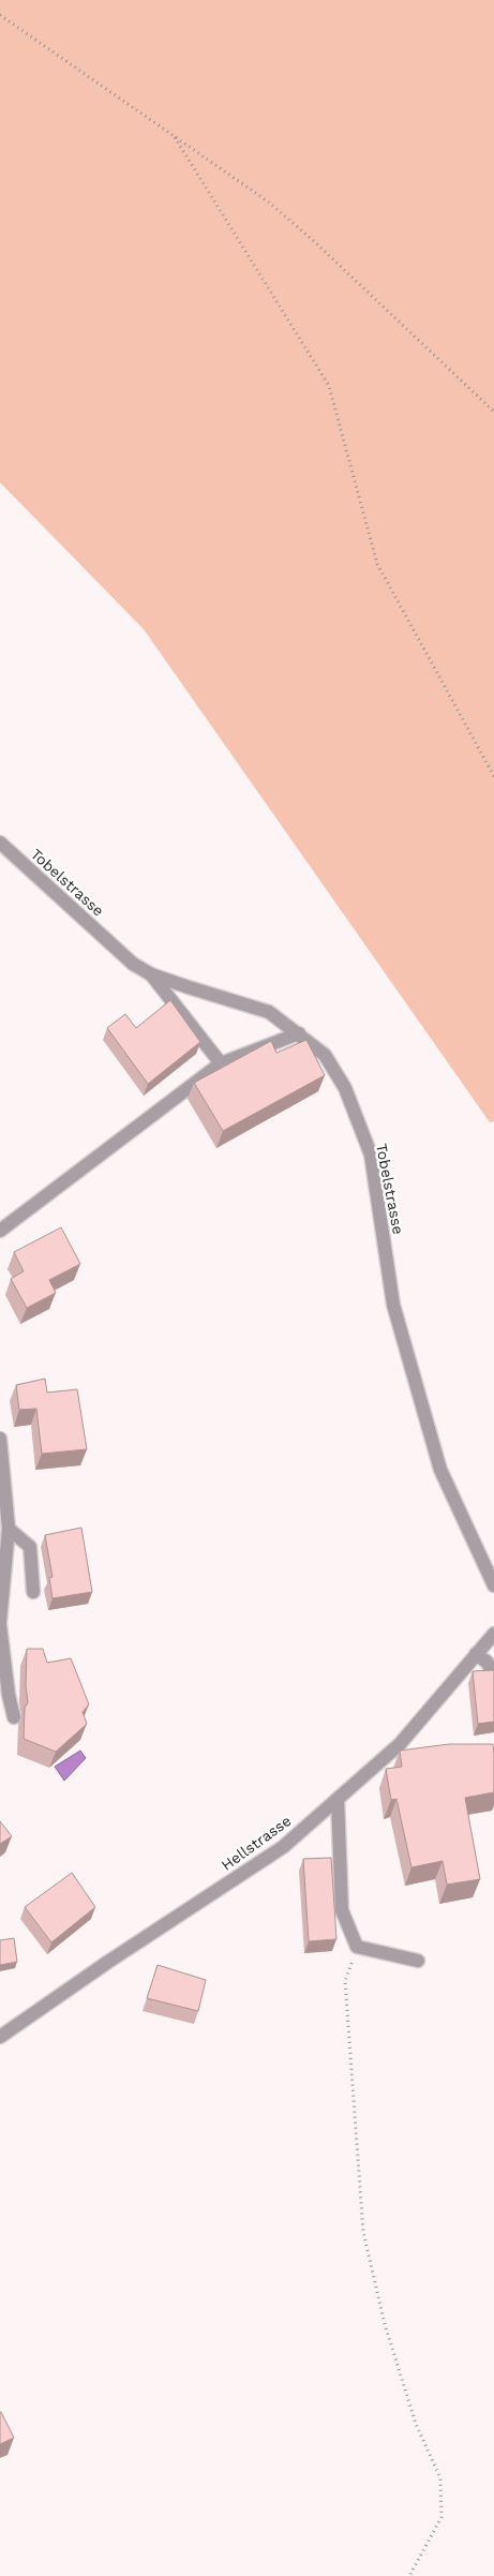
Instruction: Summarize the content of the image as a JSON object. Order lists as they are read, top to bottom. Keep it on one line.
{"streets":{"street":["Tobelstrasse","Hellstrasse"]}}
